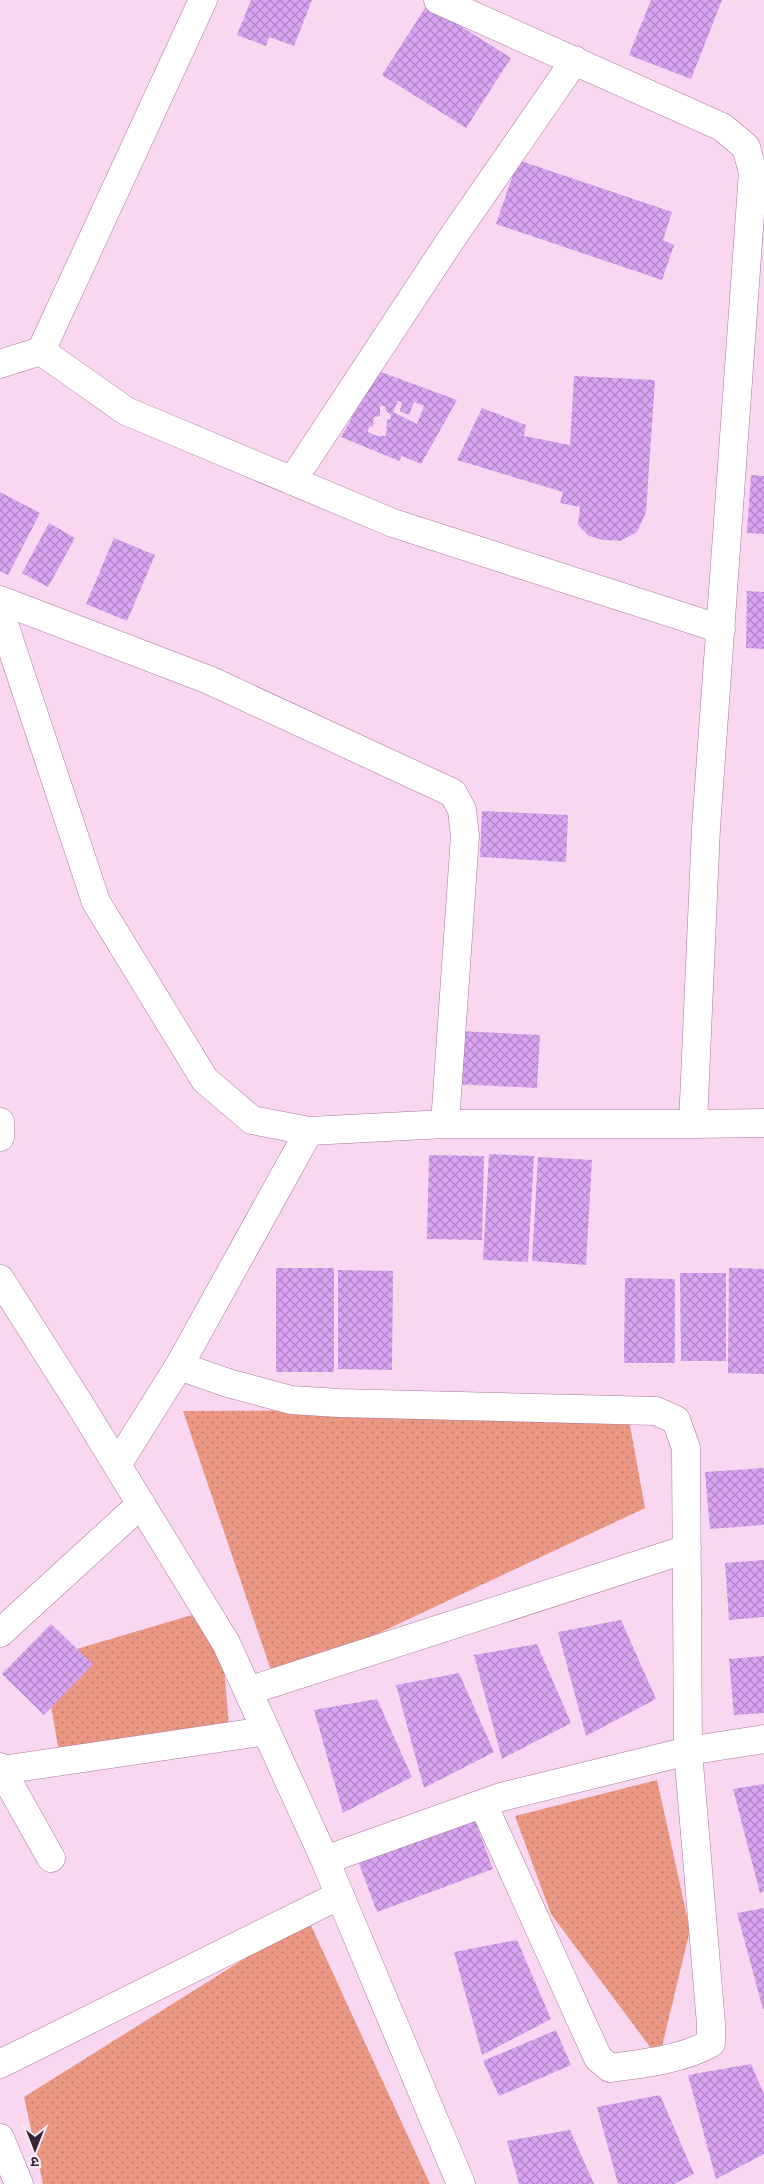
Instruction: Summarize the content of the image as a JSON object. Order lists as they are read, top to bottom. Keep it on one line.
{"north":"bottom"}
